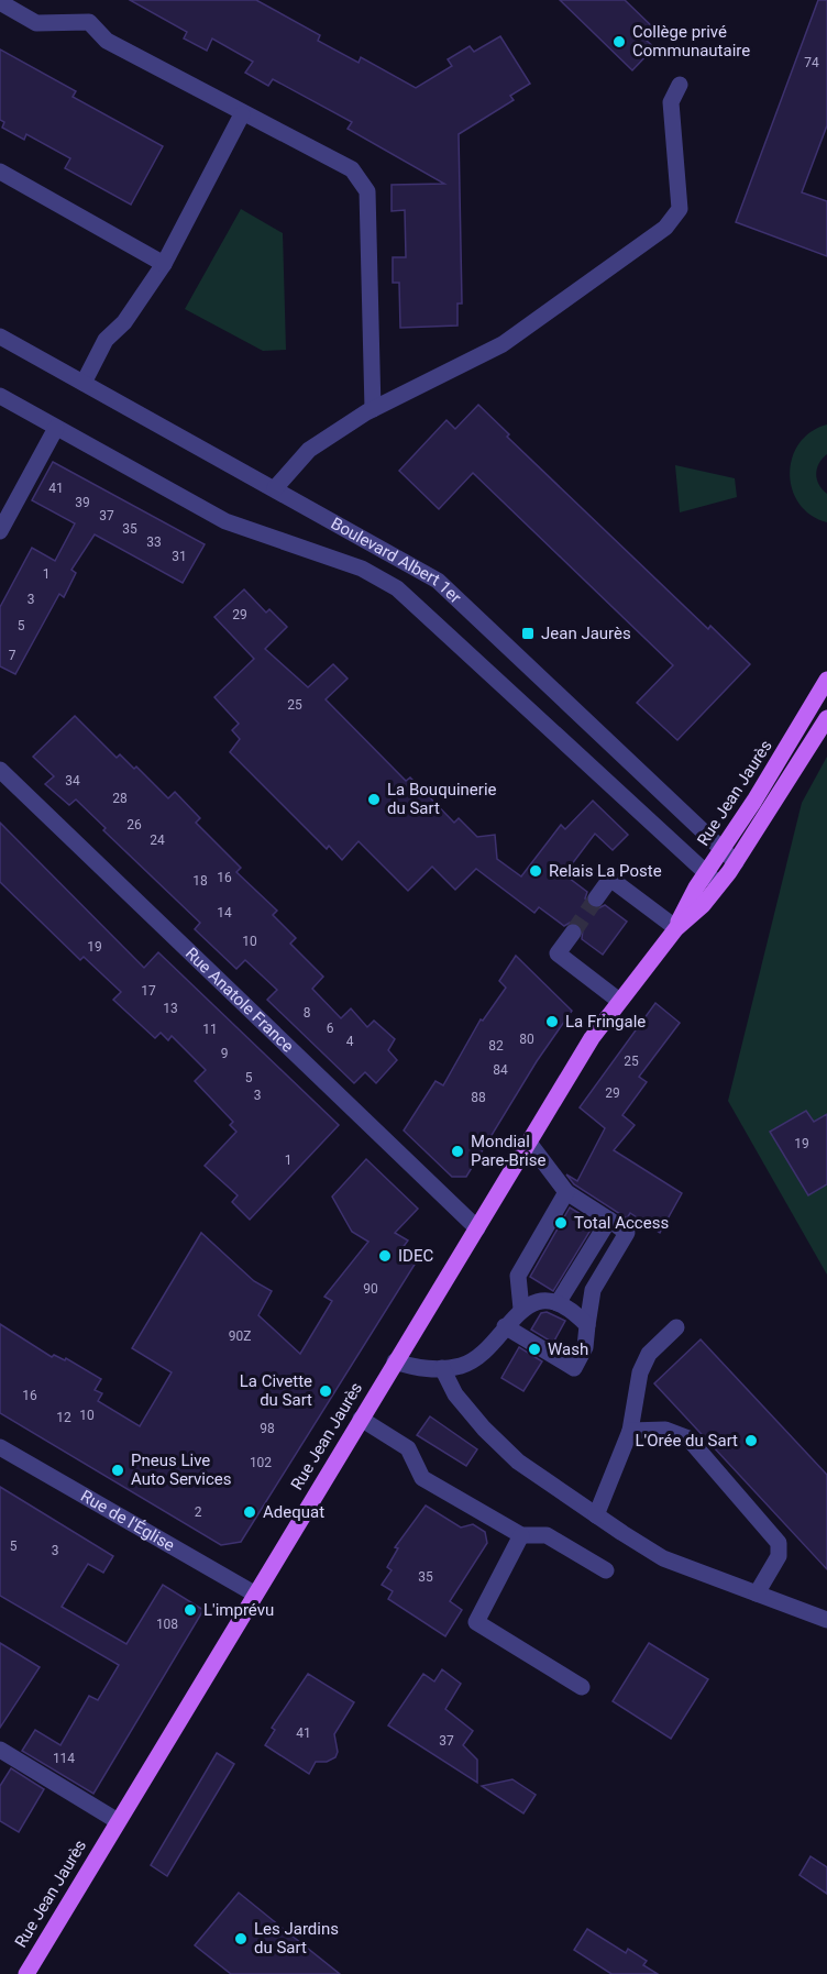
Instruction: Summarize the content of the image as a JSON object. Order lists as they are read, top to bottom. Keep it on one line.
{"streets":{"main road":["Rue Jean Jaurès"],"street":["Boulevard Albert 1er","Rue Anatole France","Rue de l'Église"]},"crossings":[["Boulevard Albert 1er","Rue Jean Jaurès"],["Rue Jean Jaurès","Rue Anatole France"],["Rue Jean Jaurès","Rue de l'Église"]],"places":{"other":["Collège privé Communautaire","La Bouquinerie du Sart","Relais La Poste","La Fringale","Mondial Pare-Brise","Total Access","IDEC","Wash","La Civette du Sart","L'Orée du Sart","Pneus Live Auto Services","Adequat","L'imprévu","Les Jardins du Sart"],"transit":["Jean Jaurès"]},"house_numbers":["74","41","39","37","35","33","31","1","3","29","5","7","25","34","28","26","24","16","18","14","10","19","17","13","8","6","11","80","4","82","9","25","84","5","29","3","88","19","1","90","90Z","16","10","12","98","102","2","5","3","35","108","41","37","114"]}
